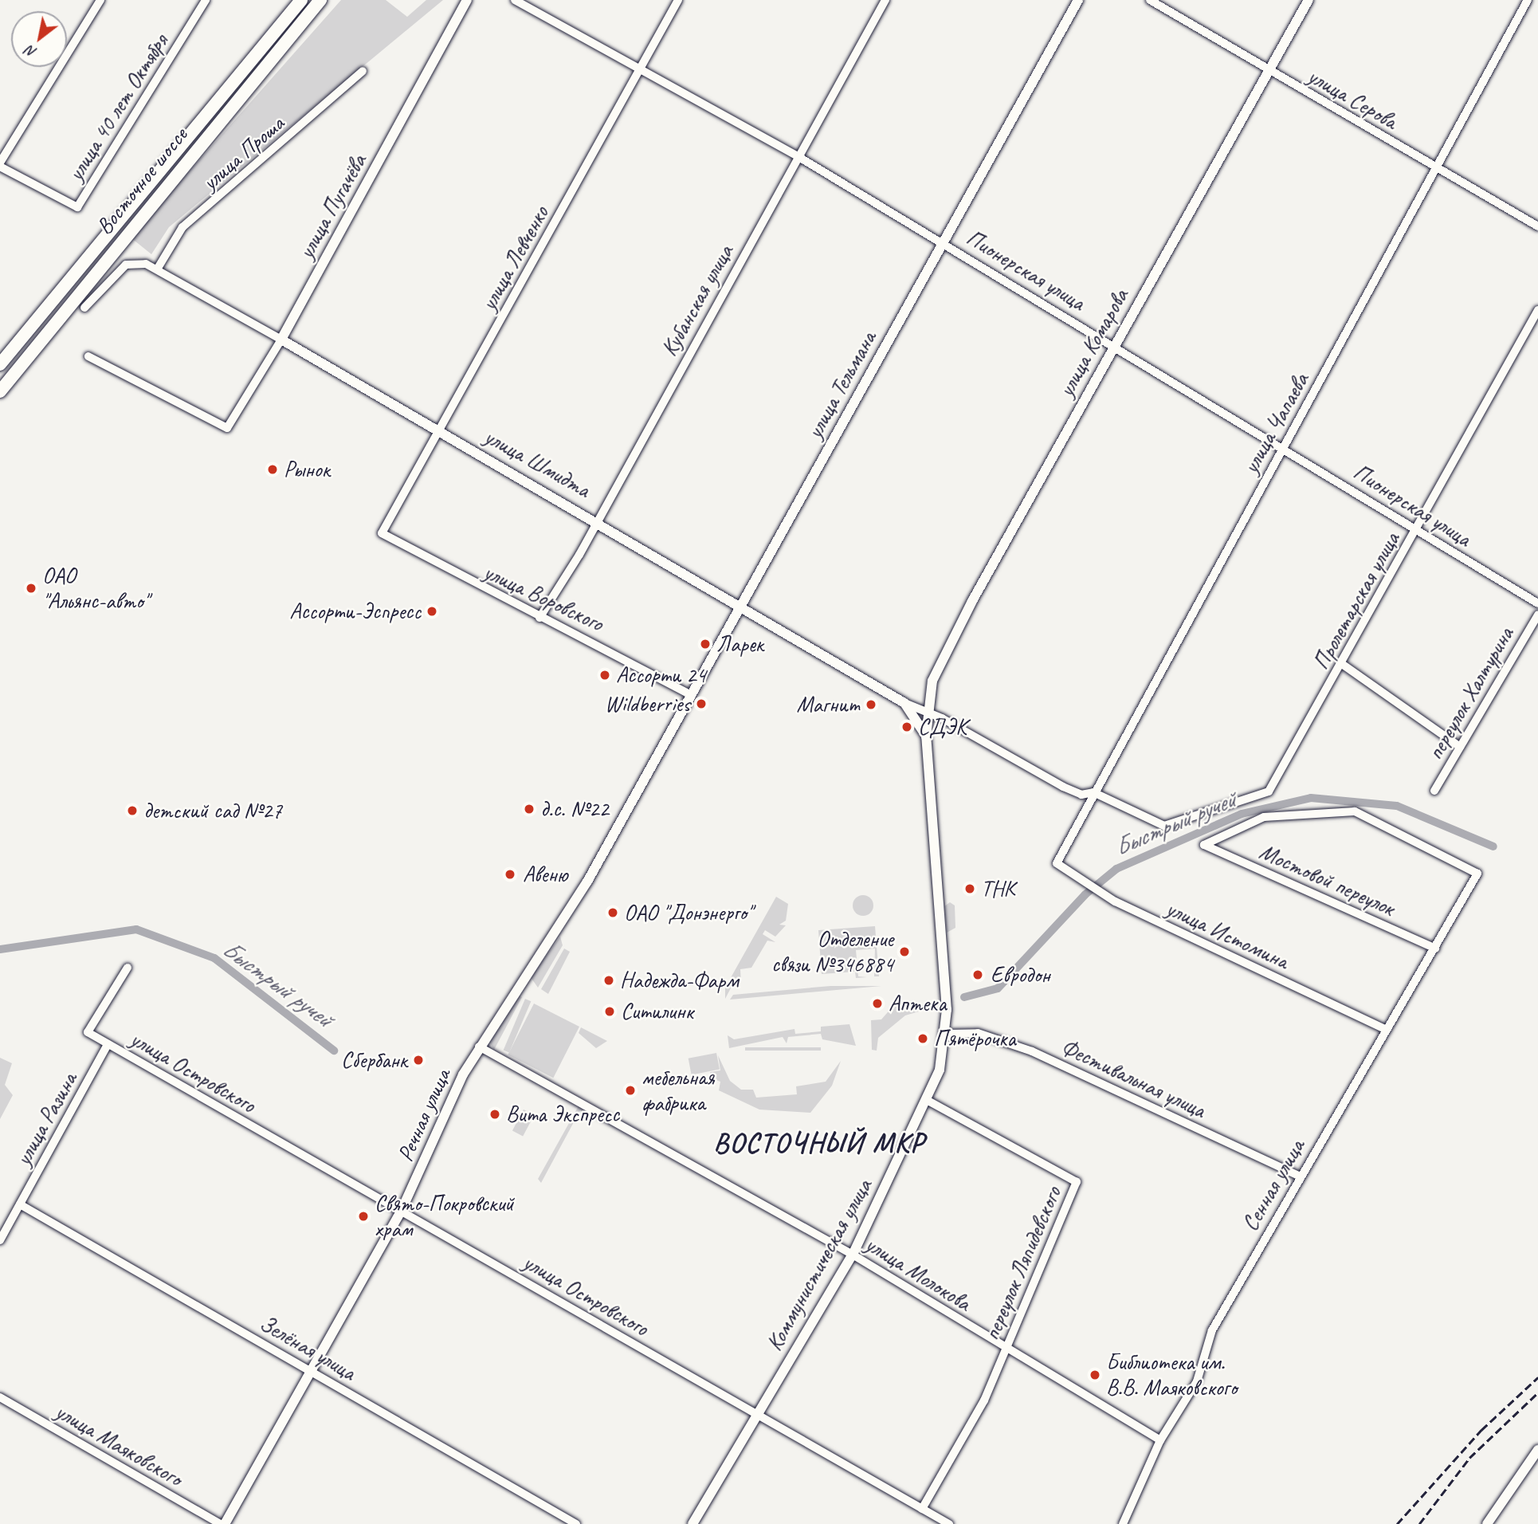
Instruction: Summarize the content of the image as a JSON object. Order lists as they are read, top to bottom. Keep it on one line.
{"streets":{"highway":["Восточное шоссе"],"street":["улица Серова","улица 40 лет Октября","улица Проша","улица Пугачёва","улица Левченко","Пионерская улица","Кубанская улица","улица Комарова","улица Тельмана","улица Чапаева","улица Шмидта","улица Воровского","Пролетарская улица","переулок Халтурина","Мостовой переулок","улица Истомина","улица Островского","Фестивальная улица","Речная улица","улица Разина","Сенная улица","переулок Ляпидевского","Коммунистическая улица","улица Молокова","Зелёная улица","улица Маяковского"]},"crossings":[["улица Серова","улица Комарова"],["улица Серова","улица Чапаева"],["улица Проша","улица Шмидта"],["улица Пугачёва","улица Шмидта"],["улица Левченко","Пионерская улица"],["улица Левченко","улица Шмидта"],["улица Левченко","улица Воровского"],["Пионерская улица","Кубанская улица"],["Пионерская улица","улица Комарова"],["Пионерская улица","улица Тельмана"],["Пионерская улица","улица Чапаева"],["Пионерская улица","Пролетарская улица"],["Кубанская улица","улица Шмидта"],["Кубанская улица","улица Воровского"],["улица Комарова","улица Шмидта"],["улица Комарова","Коммунистическая улица"],["улица Тельмана","улица Шмидта"],["улица Тельмана","улица Воровского"],["улица Тельмана","Речная улица"],["улица Чапаева","улица Шмидта"],["улица Чапаева","улица Истомина"],["улица Шмидта","Пролетарская улица"],["улица Шмидта","Коммунистическая улица"],["Мостовой переулок","Сенная улица"],["улица Истомина","Сенная улица"],["улица Островского","Речная улица"],["улица Островского","улица Разина"],["улица Островского","переулок Ляпидевского"],["улица Островского","Коммунистическая улица"],["Фестивальная улица","Сенная улица"],["Фестивальная улица","Коммунистическая улица"],["Речная улица","улица Молокова"],["Речная улица","Зелёная улица"],["улица Разина","Зелёная улица"],["Сенная улица","улица Молокова"],["переулок Ляпидевского","Коммунистическая улица"],["переулок Ляпидевского","улица Молокова"],["Коммунистическая улица","улица Молокова"]],"districts":["ВОСТОЧНЫЙ МКР"],"water":["Быстрый ручей"],"places":["Рынок","ОАО \"Альянс-авто\"","Ассорти-Эспресс","Ларек","Ассорти 24","Wildberries","Магнит","СДЭК","д.с. №22","детский сад №27","Авеню","ТНК","ОАО \"Донэнерго\"","Отделение связи №346884","Евродон","Надежда-Фарм","Аптека","Ситилинк","Пятёрочка","Сбербанк","мебельная фабрика","Вита Экспресс","Свято-Покровский храм","Библиотека им. В.В. Маяковского"],"north":"bottom left"}
